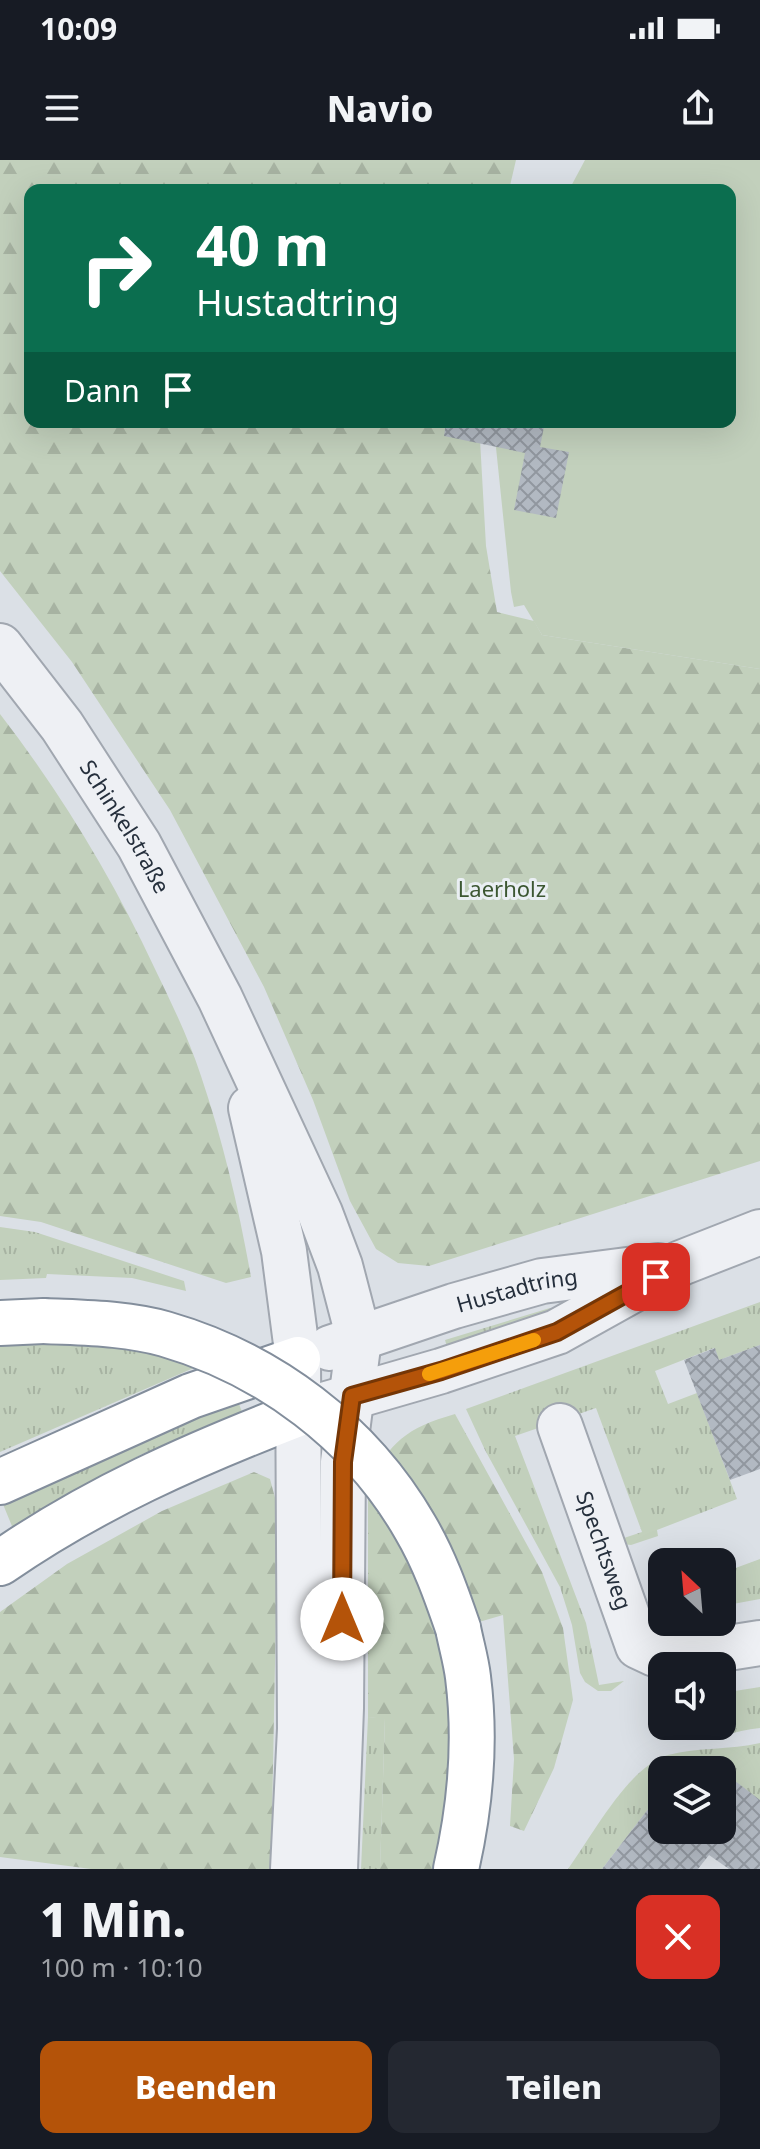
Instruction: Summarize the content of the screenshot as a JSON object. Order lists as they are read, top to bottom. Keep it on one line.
{"streets":{"street":["Schinkelstraße","Hustadtring","Spechtsweg"]},"crossings":[["Schinkelstraße","Hustadtring"]],"parks":["Laerholz"],"north":"top left","page":{"status":"10:09","header":"Navio","turn":["40 m","Hustadtring"],"then":"Dann","heading":["1 Min.","100 m · 10:10"],"buttons":["Beenden","Teilen"]}}
